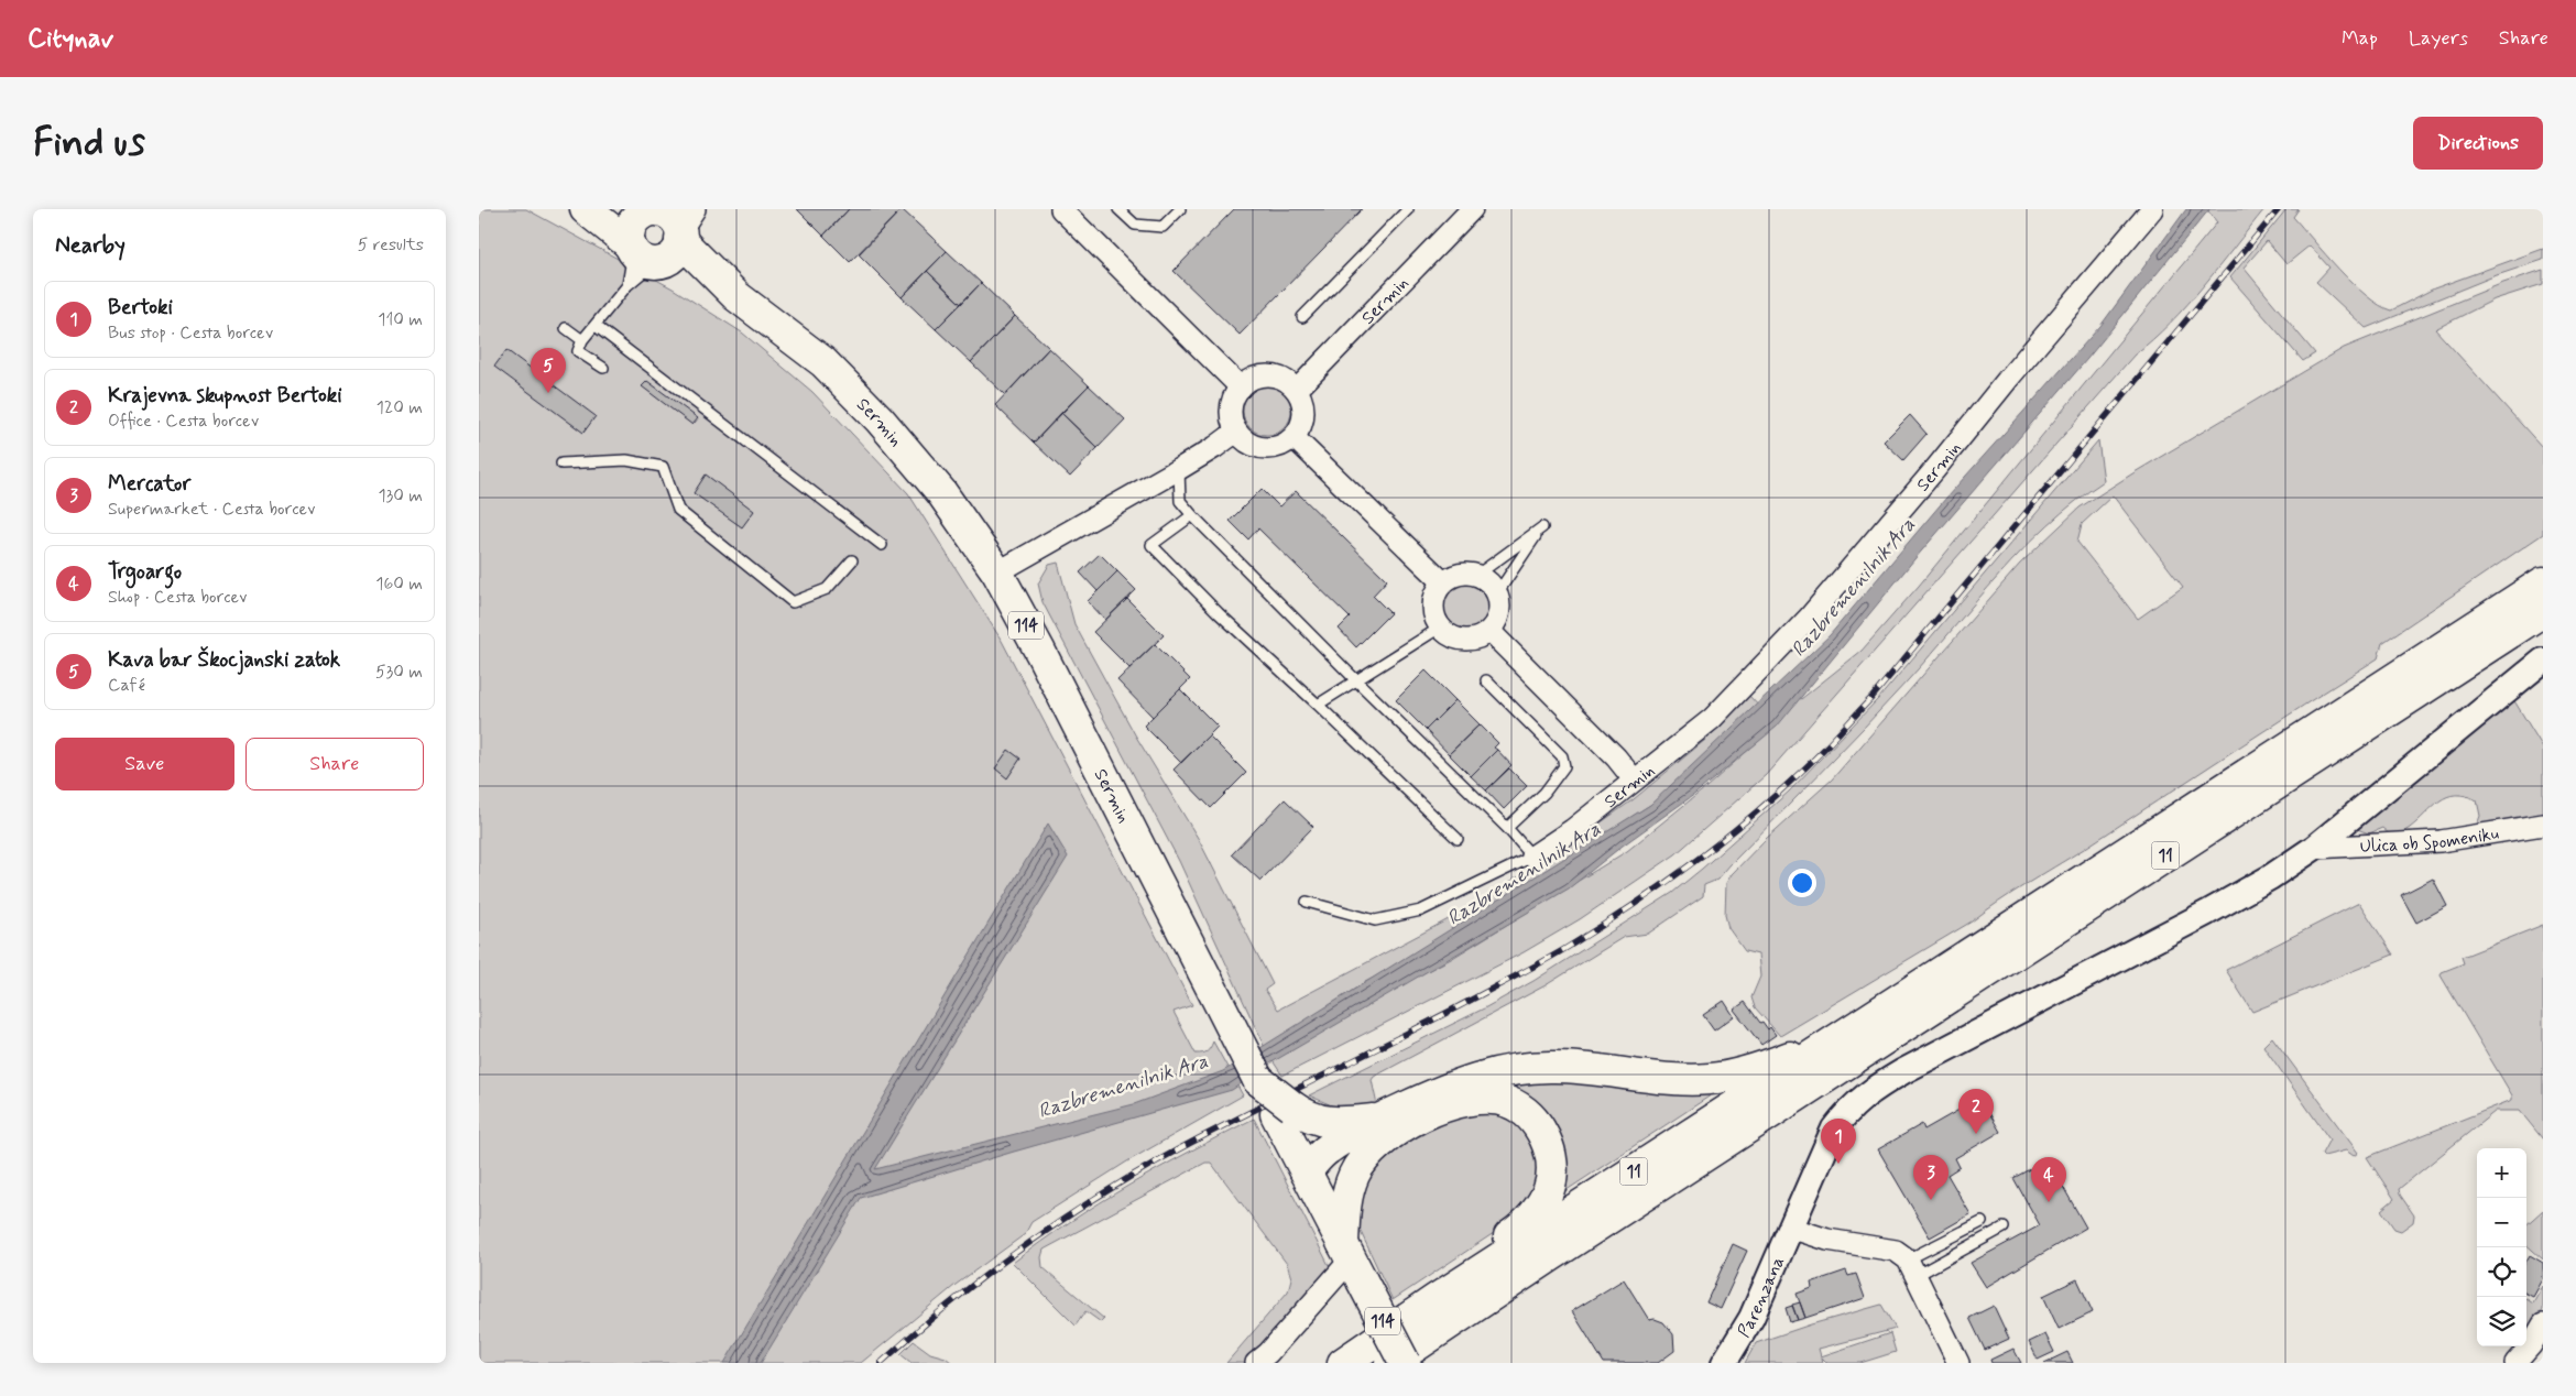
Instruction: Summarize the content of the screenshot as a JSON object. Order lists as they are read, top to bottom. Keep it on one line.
{"streets":{"main road":["Sermin","114","11"],"street":["Ulica ob Spomeniku","Parenzana"]},"crossings":[["Sermin","114"],["Ulica ob Spomeniku","Parenzana"]],"water":["Razbremenilnik Ara"],"page":{"header":"Citynav","nav":["Map","Layers","Share"],"buttons":["Directions",["Save","Share"]],"title":"Find us","heading":["Nearby","5 results"],"list":[{"mark":"1","name":"Bertoki","note":"Bus stop · Cesta borcev","value":"110 m"},{"mark":"2","name":"Krajevna skupnost Bertoki","note":"Office · Cesta borcev","value":"120 m"},{"mark":"3","name":"Mercator","note":"Supermarket · Cesta borcev","value":"130 m"},{"mark":"4","name":"Trgoargo","note":"Shop · Cesta borcev","value":"160 m"},{"mark":"5","name":"Kava bar Škocjanski zatok","note":"Café","value":"530 m"}],"pins":["5","2","1","3","4"],"map_buttons":["+","−"]}}
